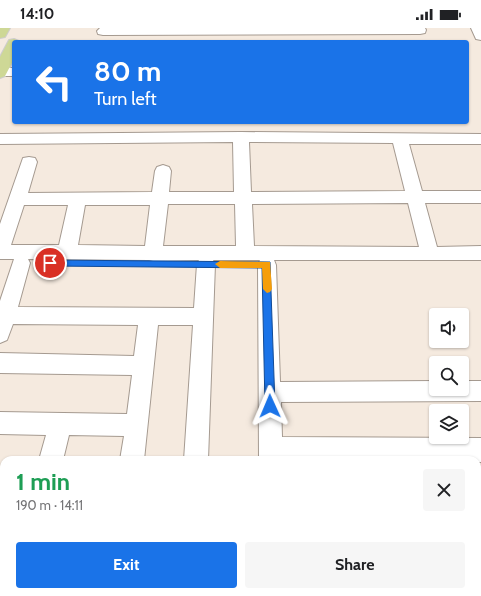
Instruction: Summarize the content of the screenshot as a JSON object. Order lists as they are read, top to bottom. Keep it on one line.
{"page":{"status":"14:10","turn":["80 m","Turn left"],"heading":["1 min","190 m · 14:11"],"buttons":["Exit","Share"]}}
